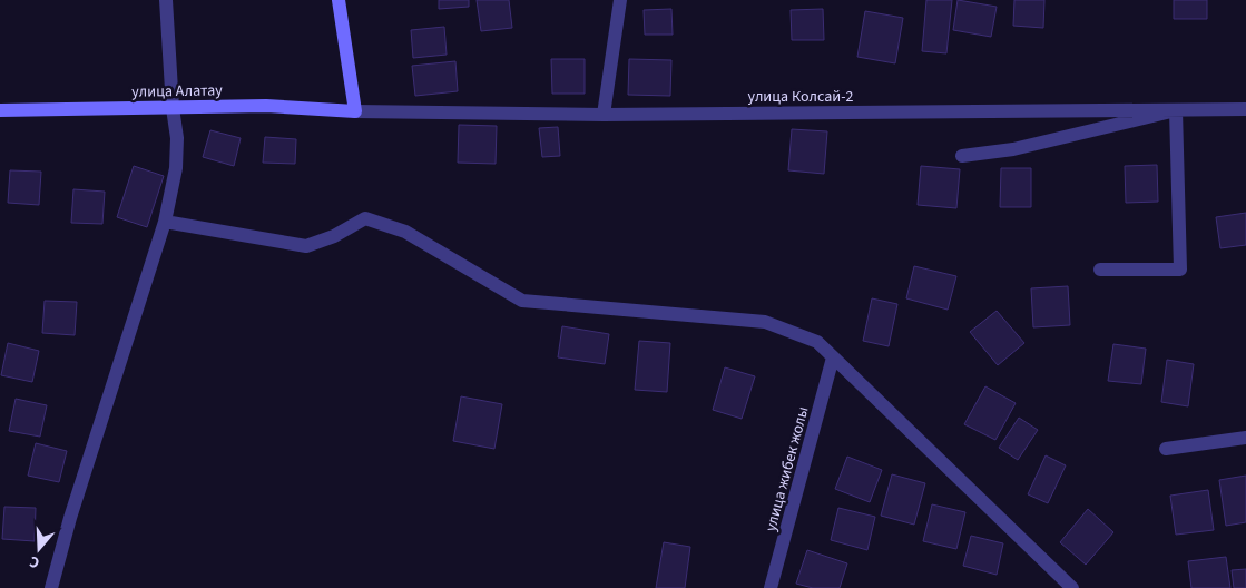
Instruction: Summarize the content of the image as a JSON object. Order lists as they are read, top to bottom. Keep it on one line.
{"streets":{"street":["улица Алатау","улица Колсай-2","улица жибек жолы"]},"crossings":[["улица Алатау","улица Колсай-2"]],"north":"bottom"}
